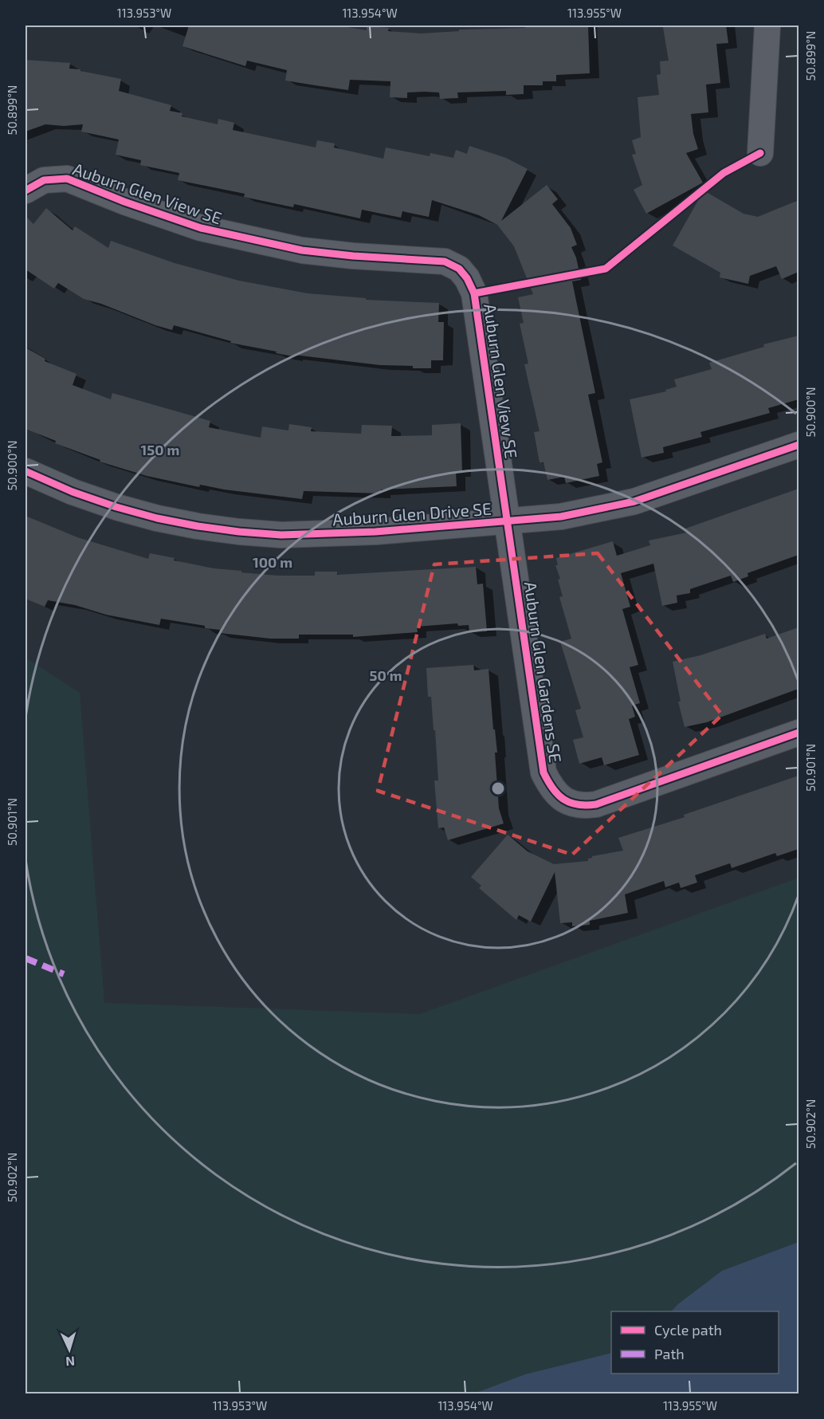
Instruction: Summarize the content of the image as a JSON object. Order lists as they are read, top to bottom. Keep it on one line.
{"streets":{"street":["Auburn Glen View SE","Auburn Glen Drive SE","Auburn Glen Gardens SE"]},"crossings":[["Auburn Glen View SE","Auburn Glen Drive SE"],["Auburn Glen View SE","Auburn Glen Gardens SE"],["Auburn Glen Drive SE","Auburn Glen Gardens SE"]],"legend":["Cycle path","Path"],"north":"bottom","coordinates":["113.953°W","113.954°W","113.955°W","50.899°N","50.900°N","50.901°N","50.902°N"],"rings":["150 m","100 m","50 m"]}
